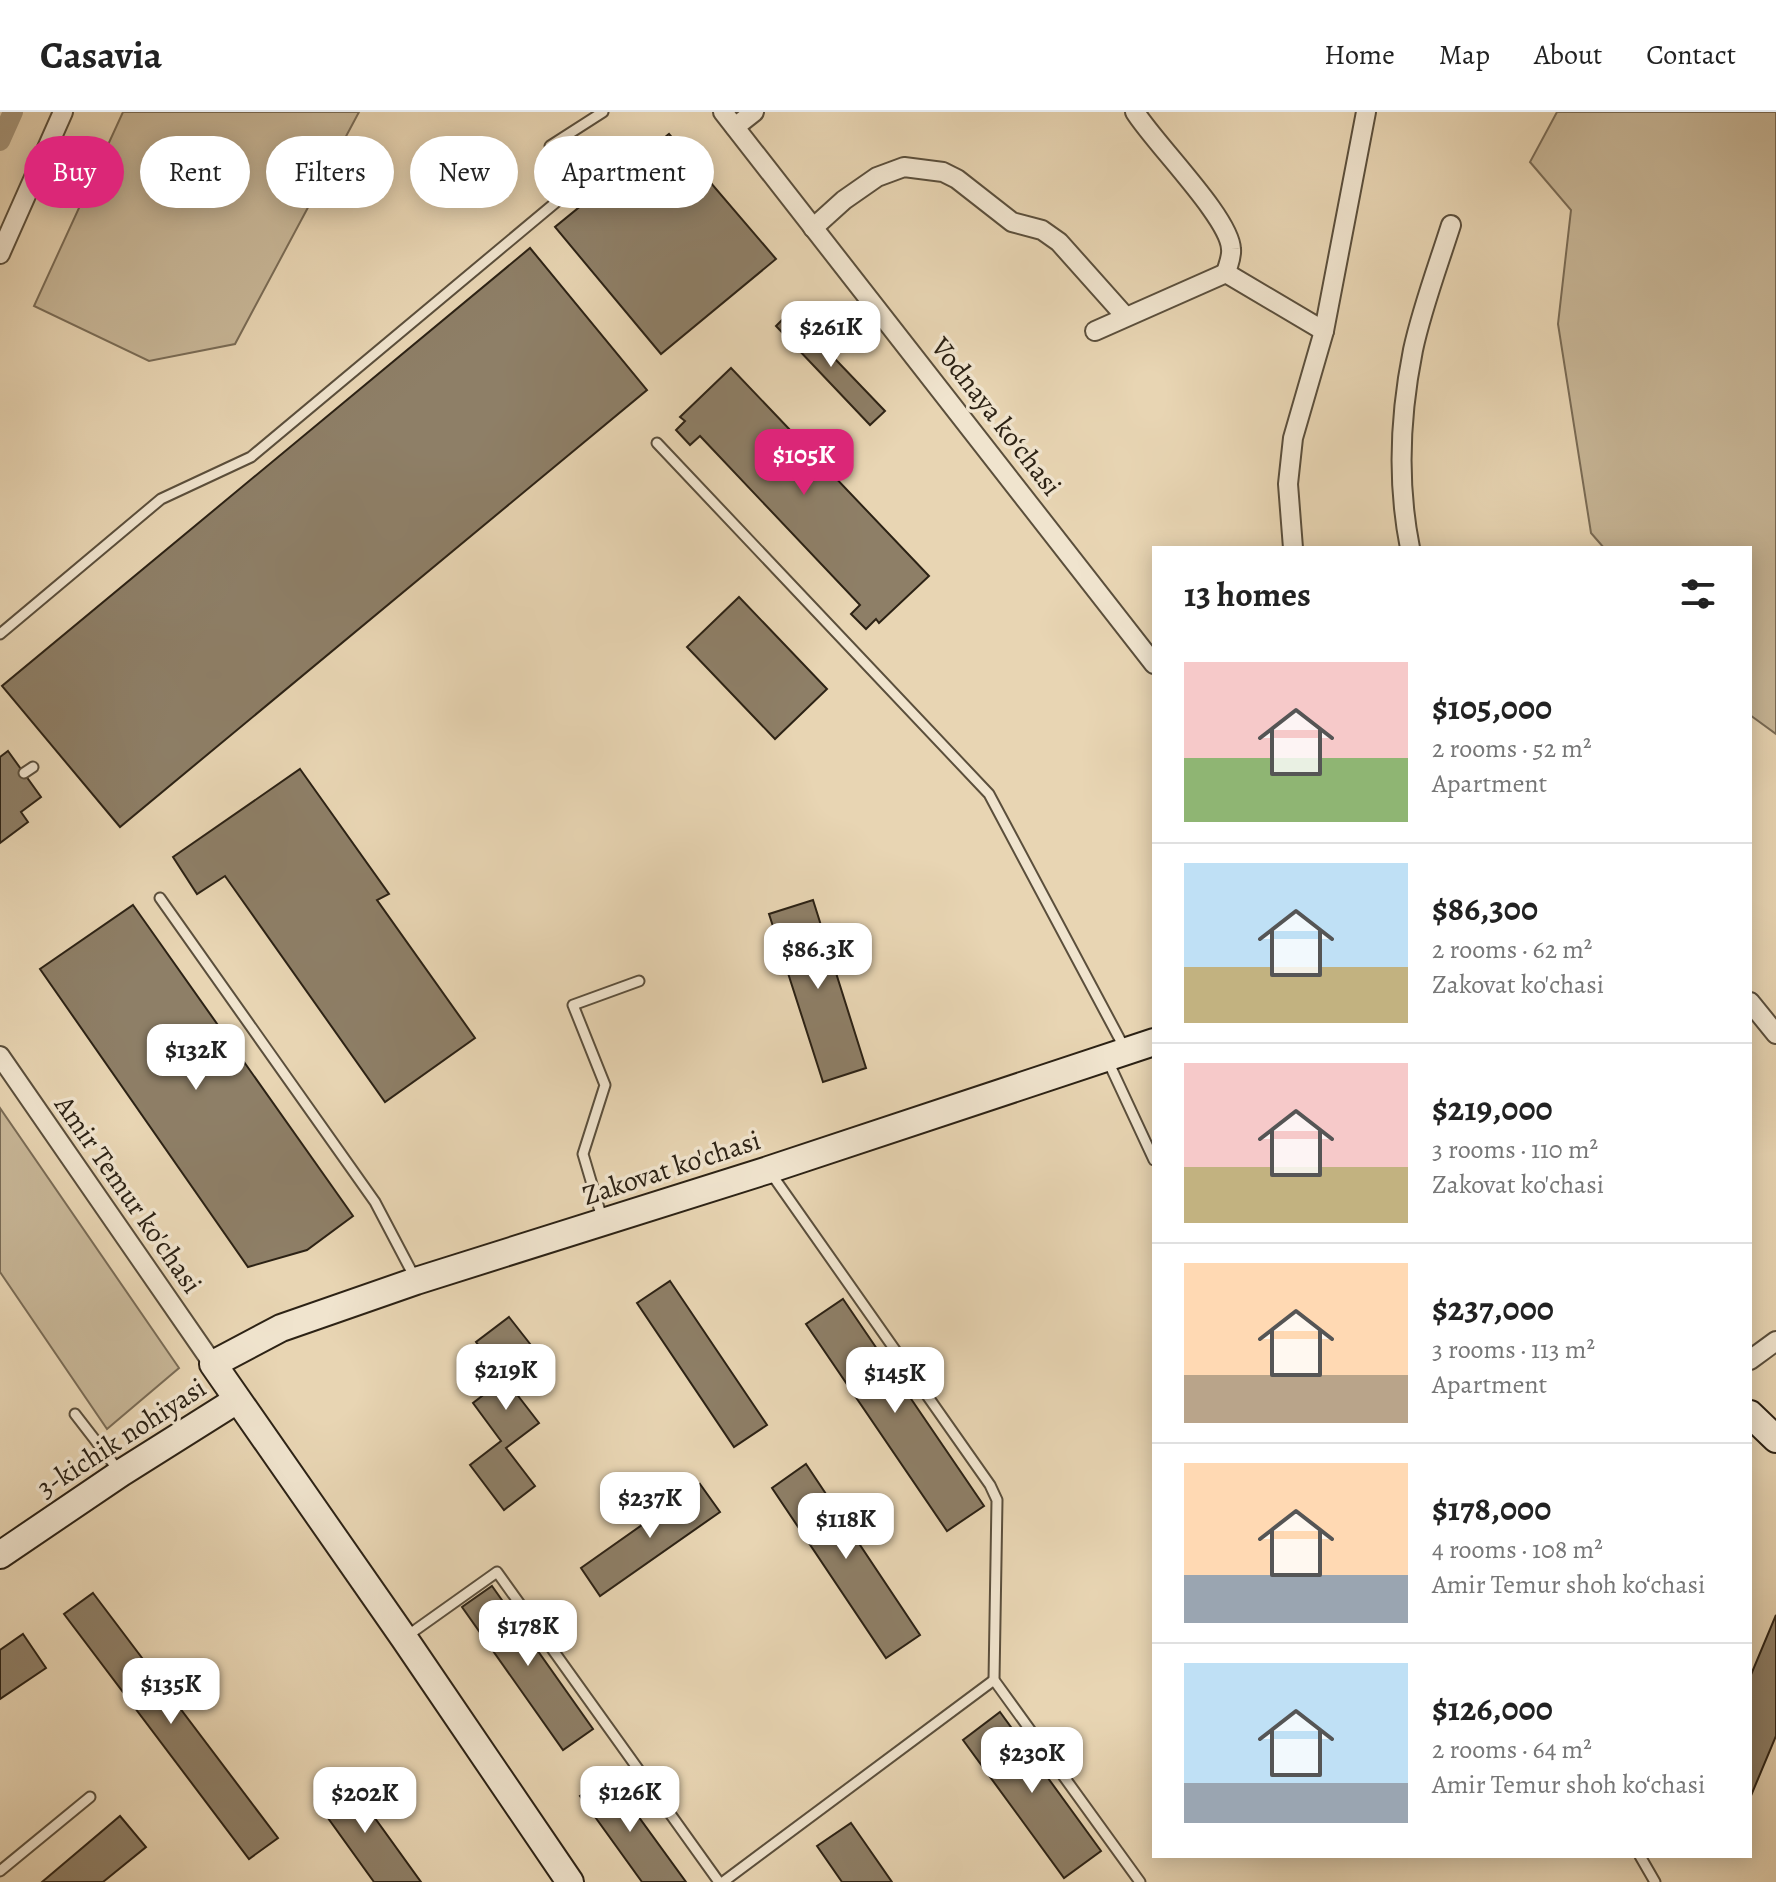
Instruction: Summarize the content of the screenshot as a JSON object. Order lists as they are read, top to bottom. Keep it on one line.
{"streets":{"main road":["Zakovat ko'chasi","3-kichik nohiyasi"],"street":["Vodnaya ko‘chasi","Amir Temur ko'chasi"]},"crossings":[["Zakovat ko'chasi","Amir Temur ko'chasi"]],"page":{"header":"Casavia","nav":["Home","Map","About","Contact"],"chip":["Buy","Rent","Filters","New","Apartment"],"price":["$261K","$105K","$86.3K","$132K","$219K","$145K","$237K","$118K","$178K","$135K","$230K","$126K","$202K"],"heading":"13 homes","list":[{"name":"$105,000","note":"2 rooms · 52 m² · Apartment"},{"name":"$86,300","note":"2 rooms · 62 m² · Zakovat ko'chasi"},{"name":"$219,000","note":"3 rooms · 110 m² · Zakovat ko'chasi"},{"name":"$237,000","note":"3 rooms · 113 m² · Apartment"},{"name":"$178,000","note":"4 rooms · 108 m² · Amir Temur shoh ko‘chasi"},{"name":"$126,000","note":"2 rooms · 64 m² · Amir Temur shoh ko‘chasi"}]}}
